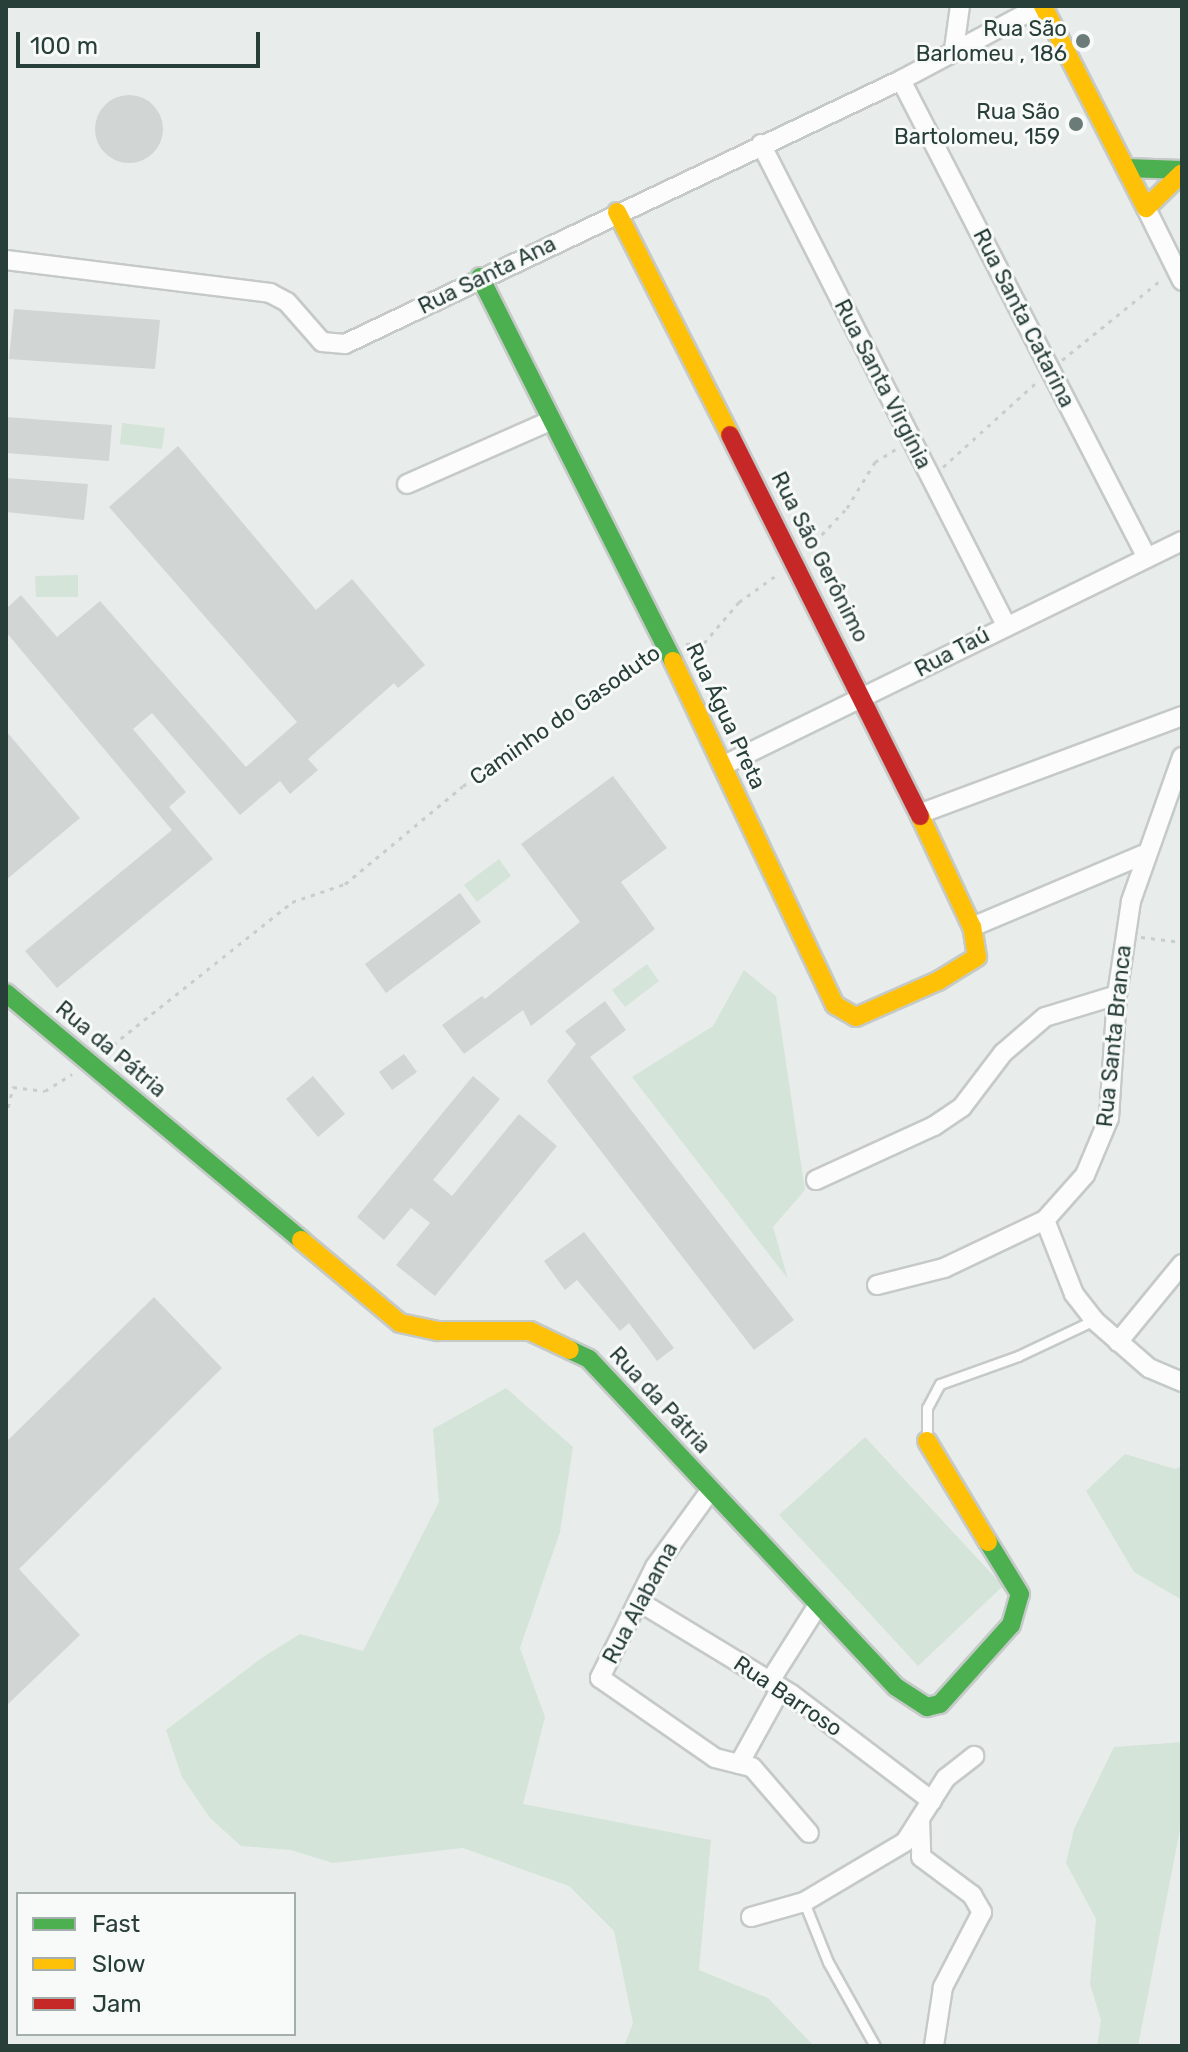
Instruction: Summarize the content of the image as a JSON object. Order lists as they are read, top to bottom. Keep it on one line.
{"streets":{"street":["Rua Santa Ana","Rua Santa Catarina","Rua Santa Virgínia","Rua São Gerônimo","Rua Taú","Rua Água Preta","Rua Santa Branca","Rua da Pátria","Rua Alabama","Rua Barroso"],"path":["Caminho do Gasoduto"]},"crossings":[["Rua Santa Ana","Rua Santa Catarina"],["Rua Santa Ana","Rua Santa Virgínia"],["Rua Santa Ana","Rua São Gerônimo"],["Rua Santa Ana","Rua Água Preta"],["Rua Santa Catarina","Rua Taú"],["Rua Santa Virgínia","Rua Taú"],["Rua Santa Virgínia","Caminho do Gasoduto"],["Rua São Gerônimo","Rua Taú"],["Rua São Gerônimo","Caminho do Gasoduto"],["Rua São Gerônimo","Rua Água Preta"],["Rua Taú","Rua Água Preta"],["Caminho do Gasoduto","Rua Água Preta"],["Caminho do Gasoduto","Rua da Pátria"],["Rua da Pátria","Rua Alabama"],["Rua Alabama","Rua Barroso"]],"places":["Rua São Barlomeu , 186","Rua São Bartolomeu, 159"],"legend":["Fast","Slow","Jam"],"scale_bar":"100 m"}
